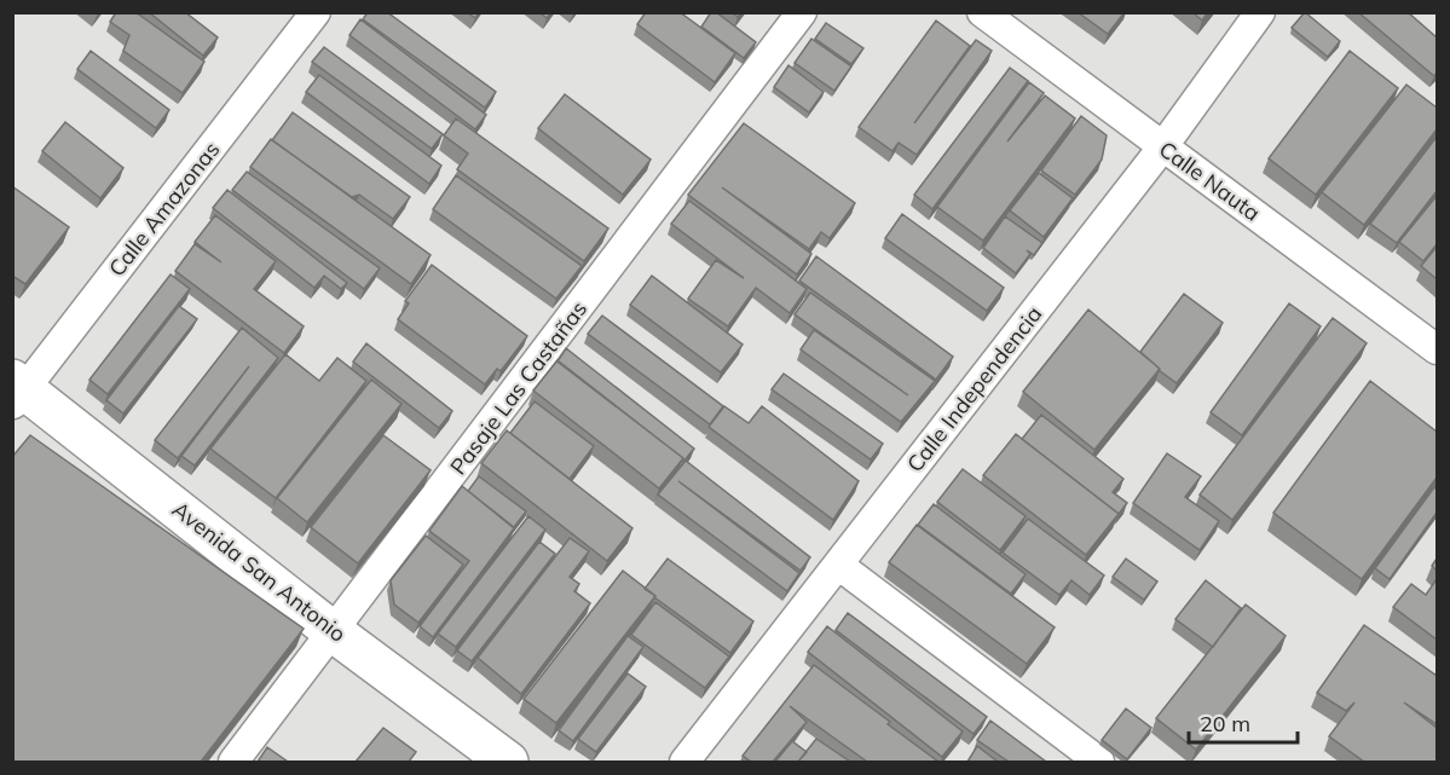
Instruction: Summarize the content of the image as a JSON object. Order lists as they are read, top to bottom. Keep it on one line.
{"streets":{"main road":["Avenida San Antonio"],"street":["Calle Nauta","Calle Amazonas","Pasaje Las Castañas","Calle Independencia"]},"crossings":[["Calle Nauta","Calle Independencia"],["Calle Amazonas","Avenida San Antonio"],["Pasaje Las Castañas","Avenida San Antonio"]],"scale_bar":"20 m"}
